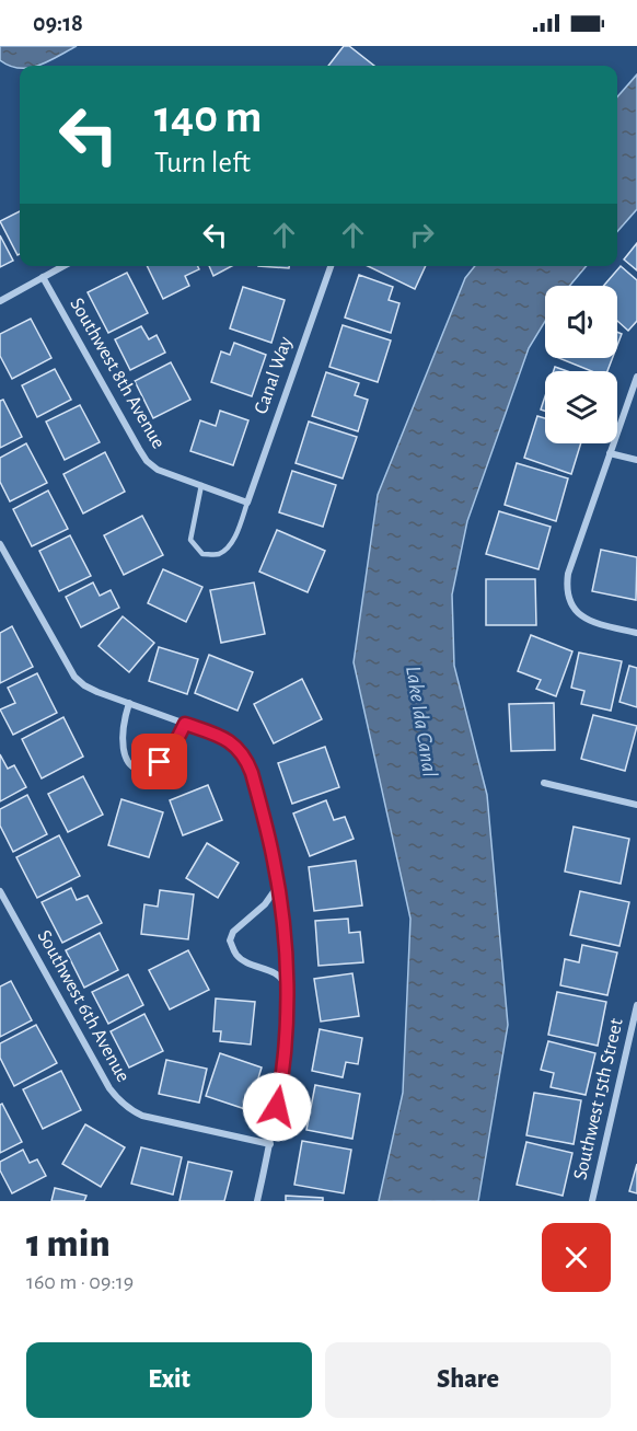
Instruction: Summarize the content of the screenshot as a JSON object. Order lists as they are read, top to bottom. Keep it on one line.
{"streets":{"street":["Southwest 8th Avenue","Canal Way","Southwest 6th Avenue","Southwest 15th Street"]},"crossings":[["Southwest 8th Avenue","Canal Way"]],"water":["Lake Ida Canal"],"page":{"status":"09:18","turn":["140 m","Turn left"],"heading":["1 min","160 m · 09:19"],"buttons":["Exit","Share"]}}
